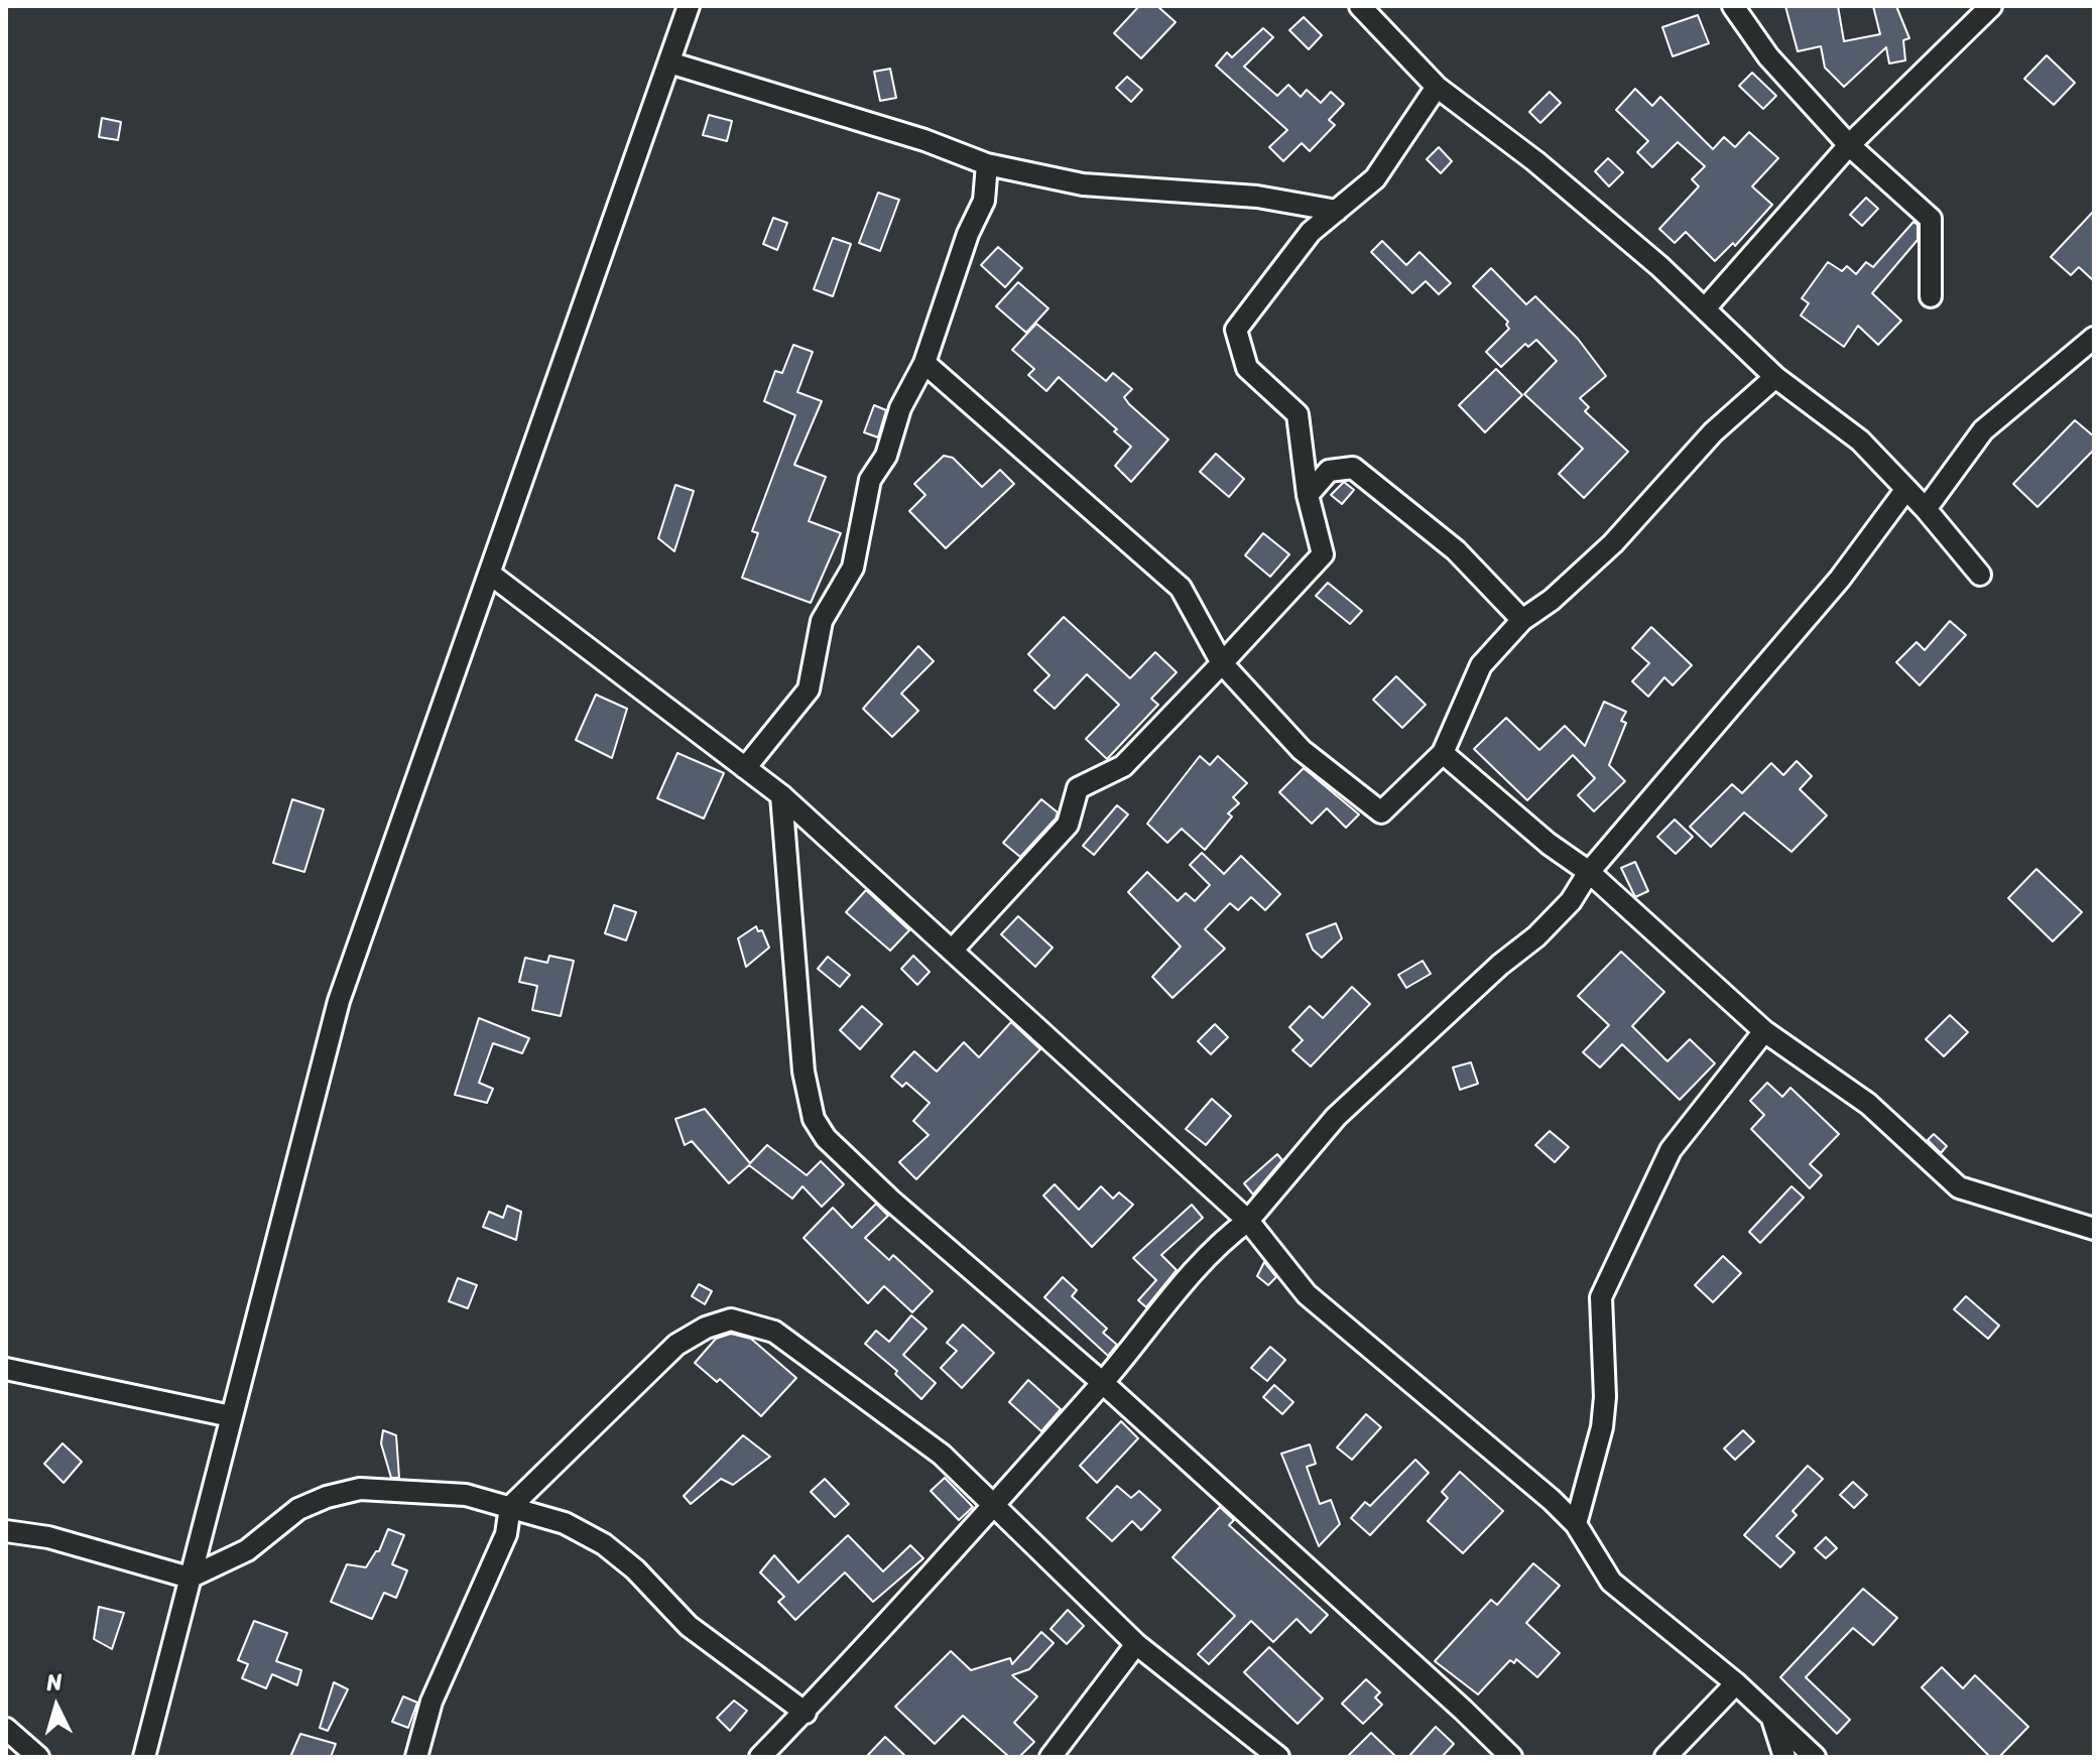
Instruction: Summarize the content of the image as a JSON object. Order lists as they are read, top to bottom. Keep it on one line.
{"north":"top"}
